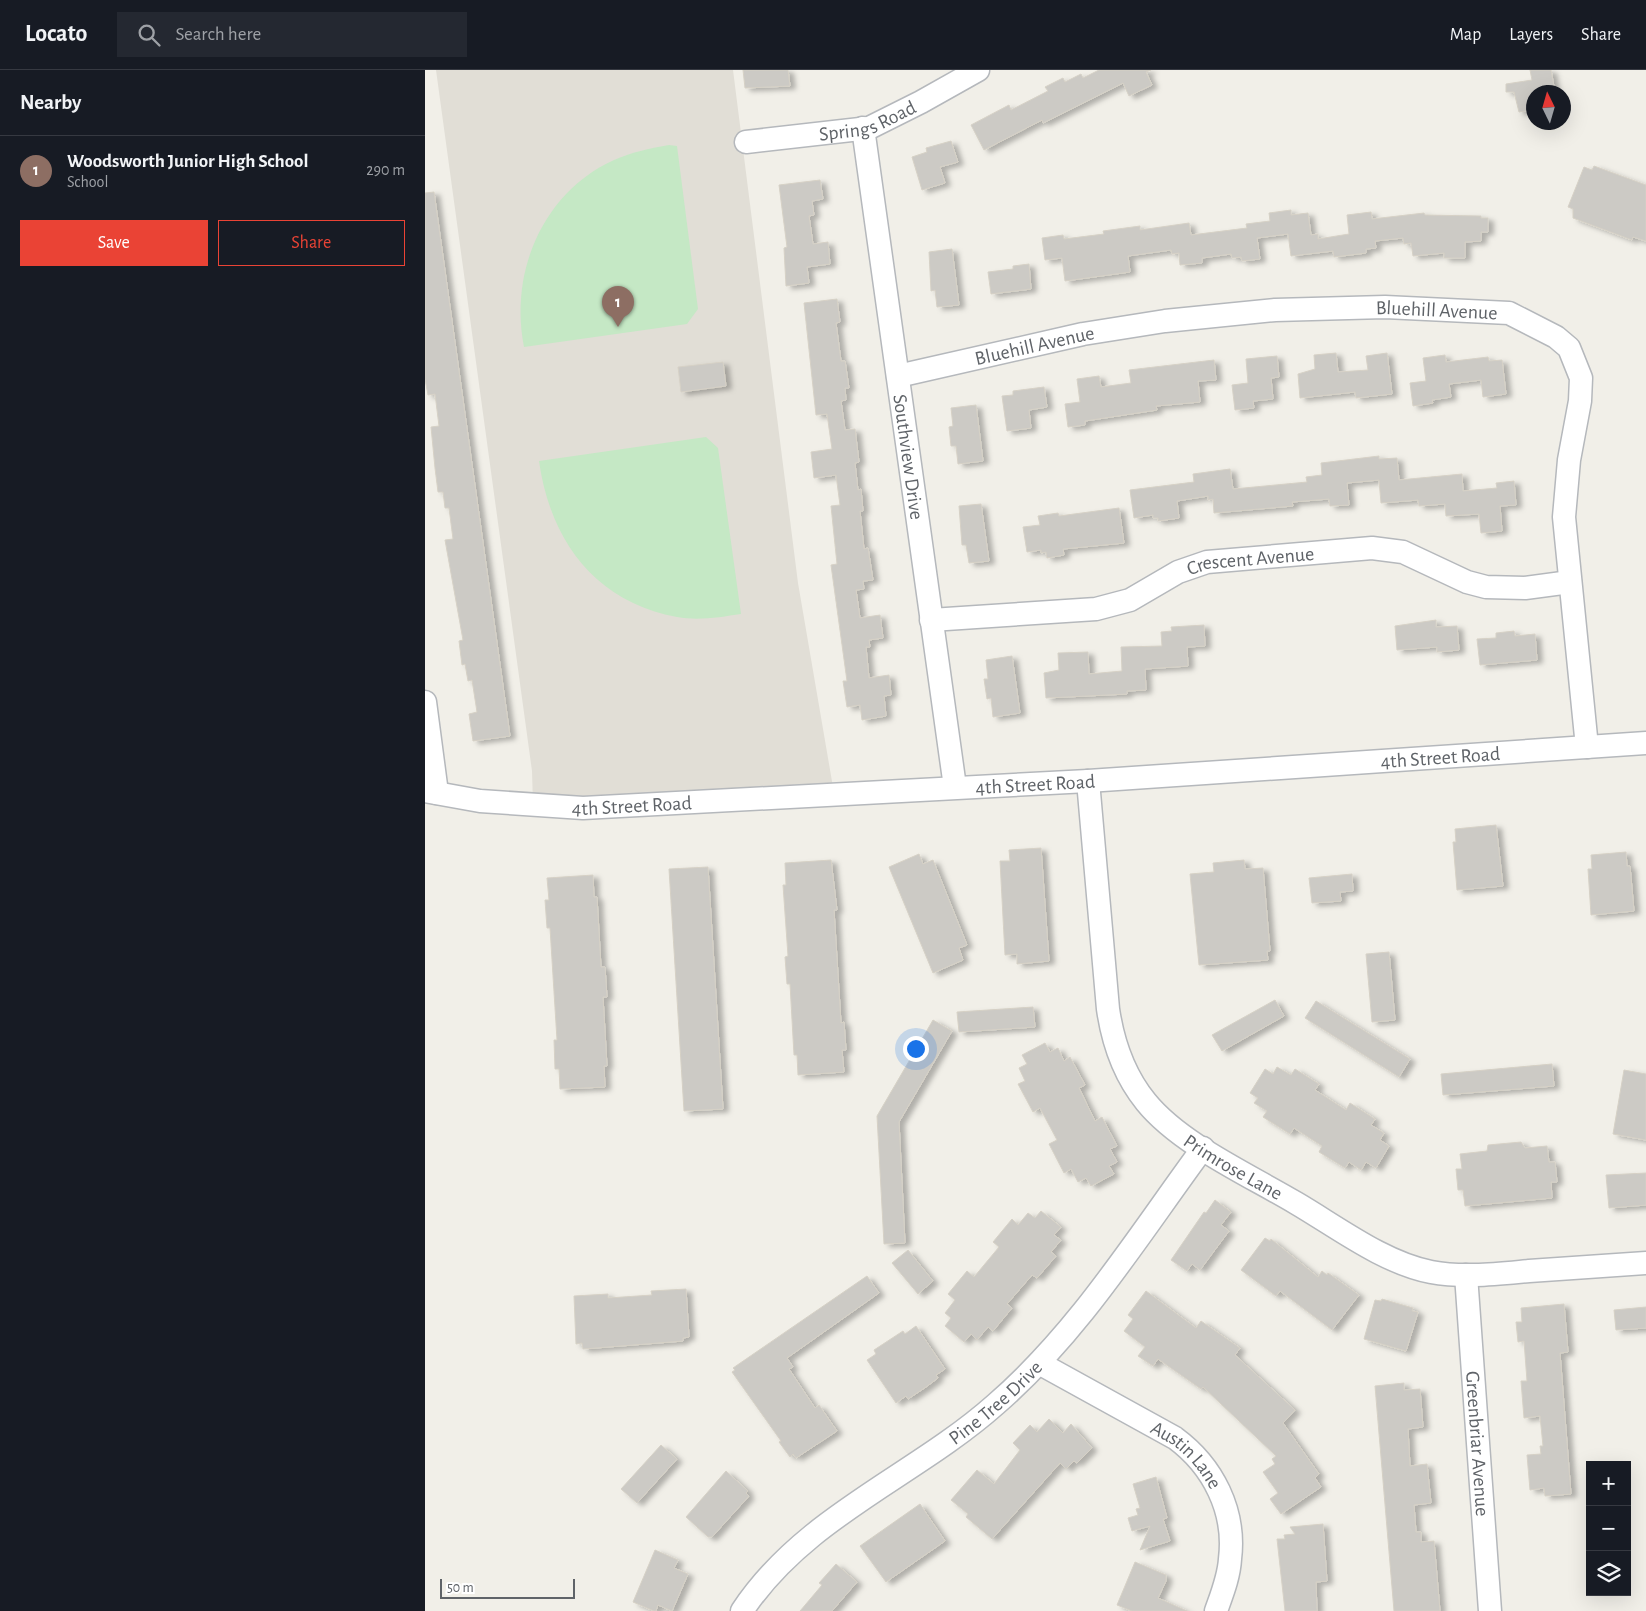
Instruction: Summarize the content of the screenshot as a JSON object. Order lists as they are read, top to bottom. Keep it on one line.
{"streets":{"street":["Springs Road","Bluehill Avenue","Southview Drive","Crescent Avenue","4th Street Road","Primrose Lane","Pine Tree Drive","Greenbriar Avenue","Austin Lane"]},"crossings":[["Springs Road","Southview Drive"],["Bluehill Avenue","Southview Drive"],["Bluehill Avenue","Crescent Avenue"],["Bluehill Avenue","4th Street Road"],["Southview Drive","Crescent Avenue"],["Southview Drive","4th Street Road"],["4th Street Road","Primrose Lane"],["Primrose Lane","Pine Tree Drive"],["Primrose Lane","Greenbriar Avenue"],["Pine Tree Drive","Austin Lane"]],"scale_bar":"50 m","north":"top","page":{"header":"Locato","search":"Search here","nav":["Map","Layers","Share"],"heading":"Nearby","list":[{"mark":"1","name":"Woodsworth Junior High School","note":"School","value":"290 m"}],"buttons":["Save","Share"],"pins":"1","map_buttons":["+","−"],"scale":"50 m"}}
